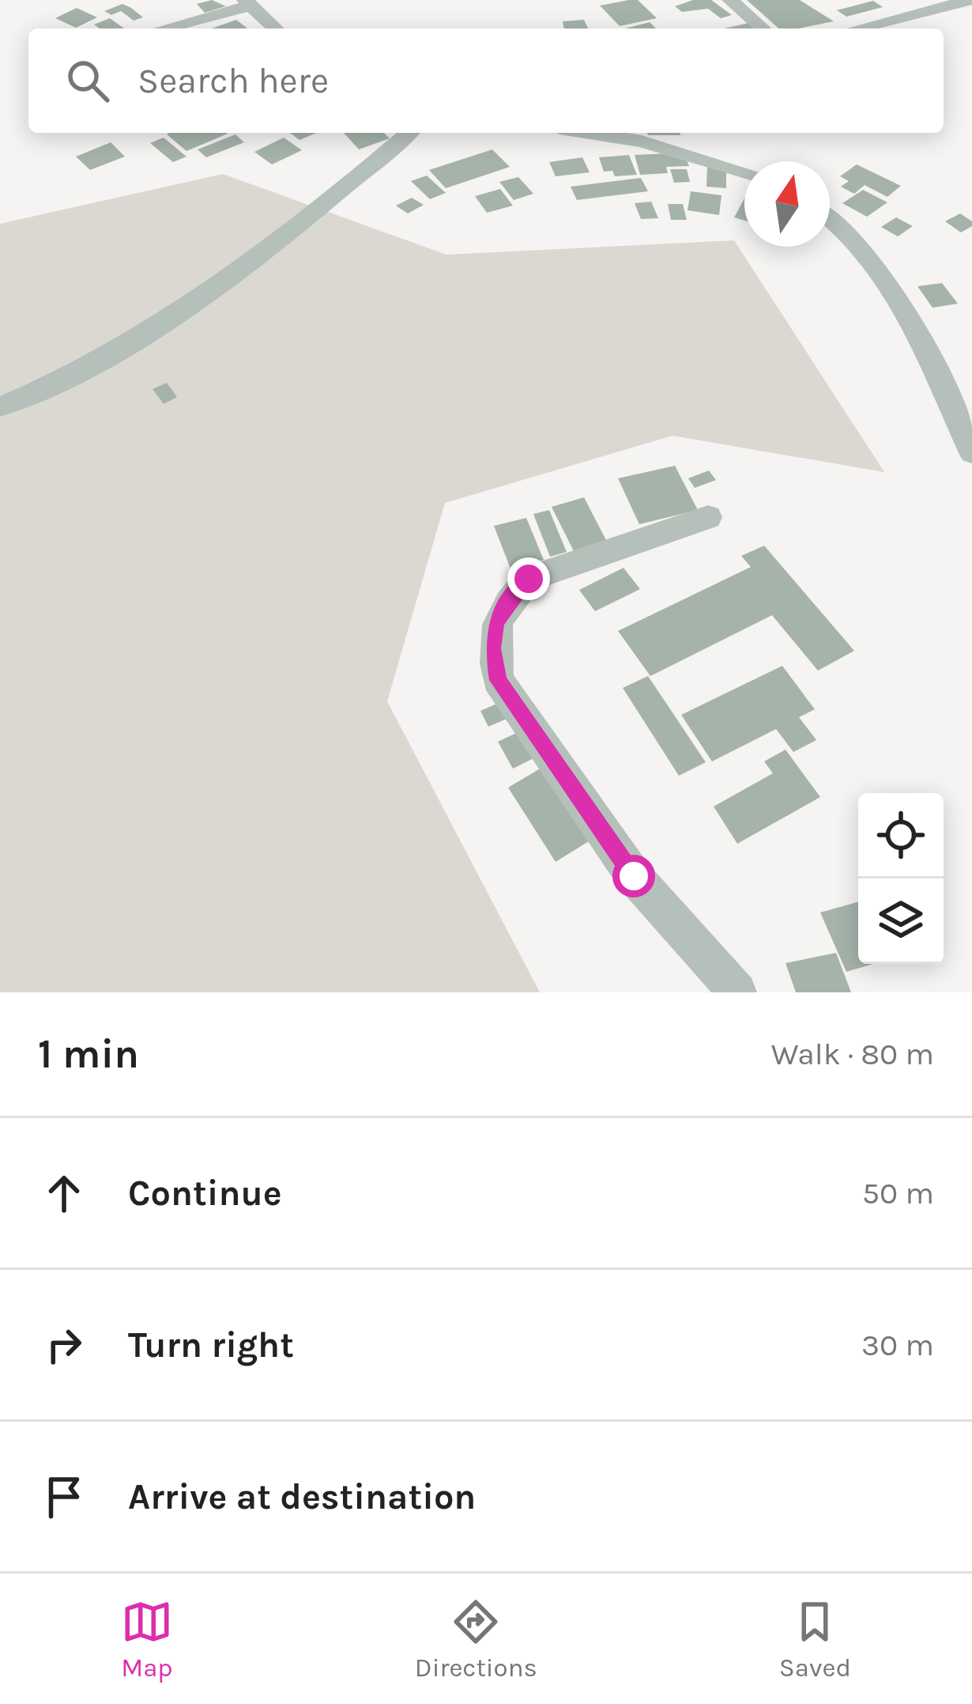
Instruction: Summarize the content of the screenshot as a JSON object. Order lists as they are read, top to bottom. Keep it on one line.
{"north":"top","page":{"search":"Search here","heading":["1 min","Walk · 80 m"],"list":[["Continue","50 m"],["Turn right","30 m"],"Arrive at destination"],"nav":["Map","Directions","Saved"]}}
